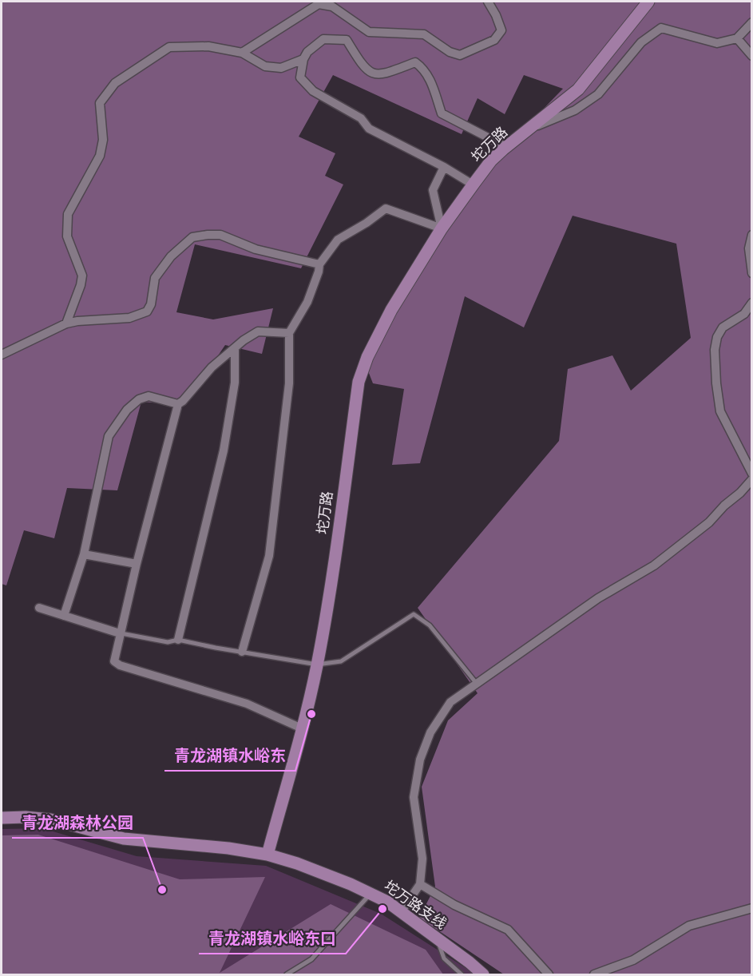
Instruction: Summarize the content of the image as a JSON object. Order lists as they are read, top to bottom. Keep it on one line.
{"streets":{"main road":["坨万路","坨万路支线"]},"crossings":[["坨万路","坨万路支线"]],"places":["青龙湖镇水峪东","青龙湖森林公园","青龙湖镇水峪东口"]}
